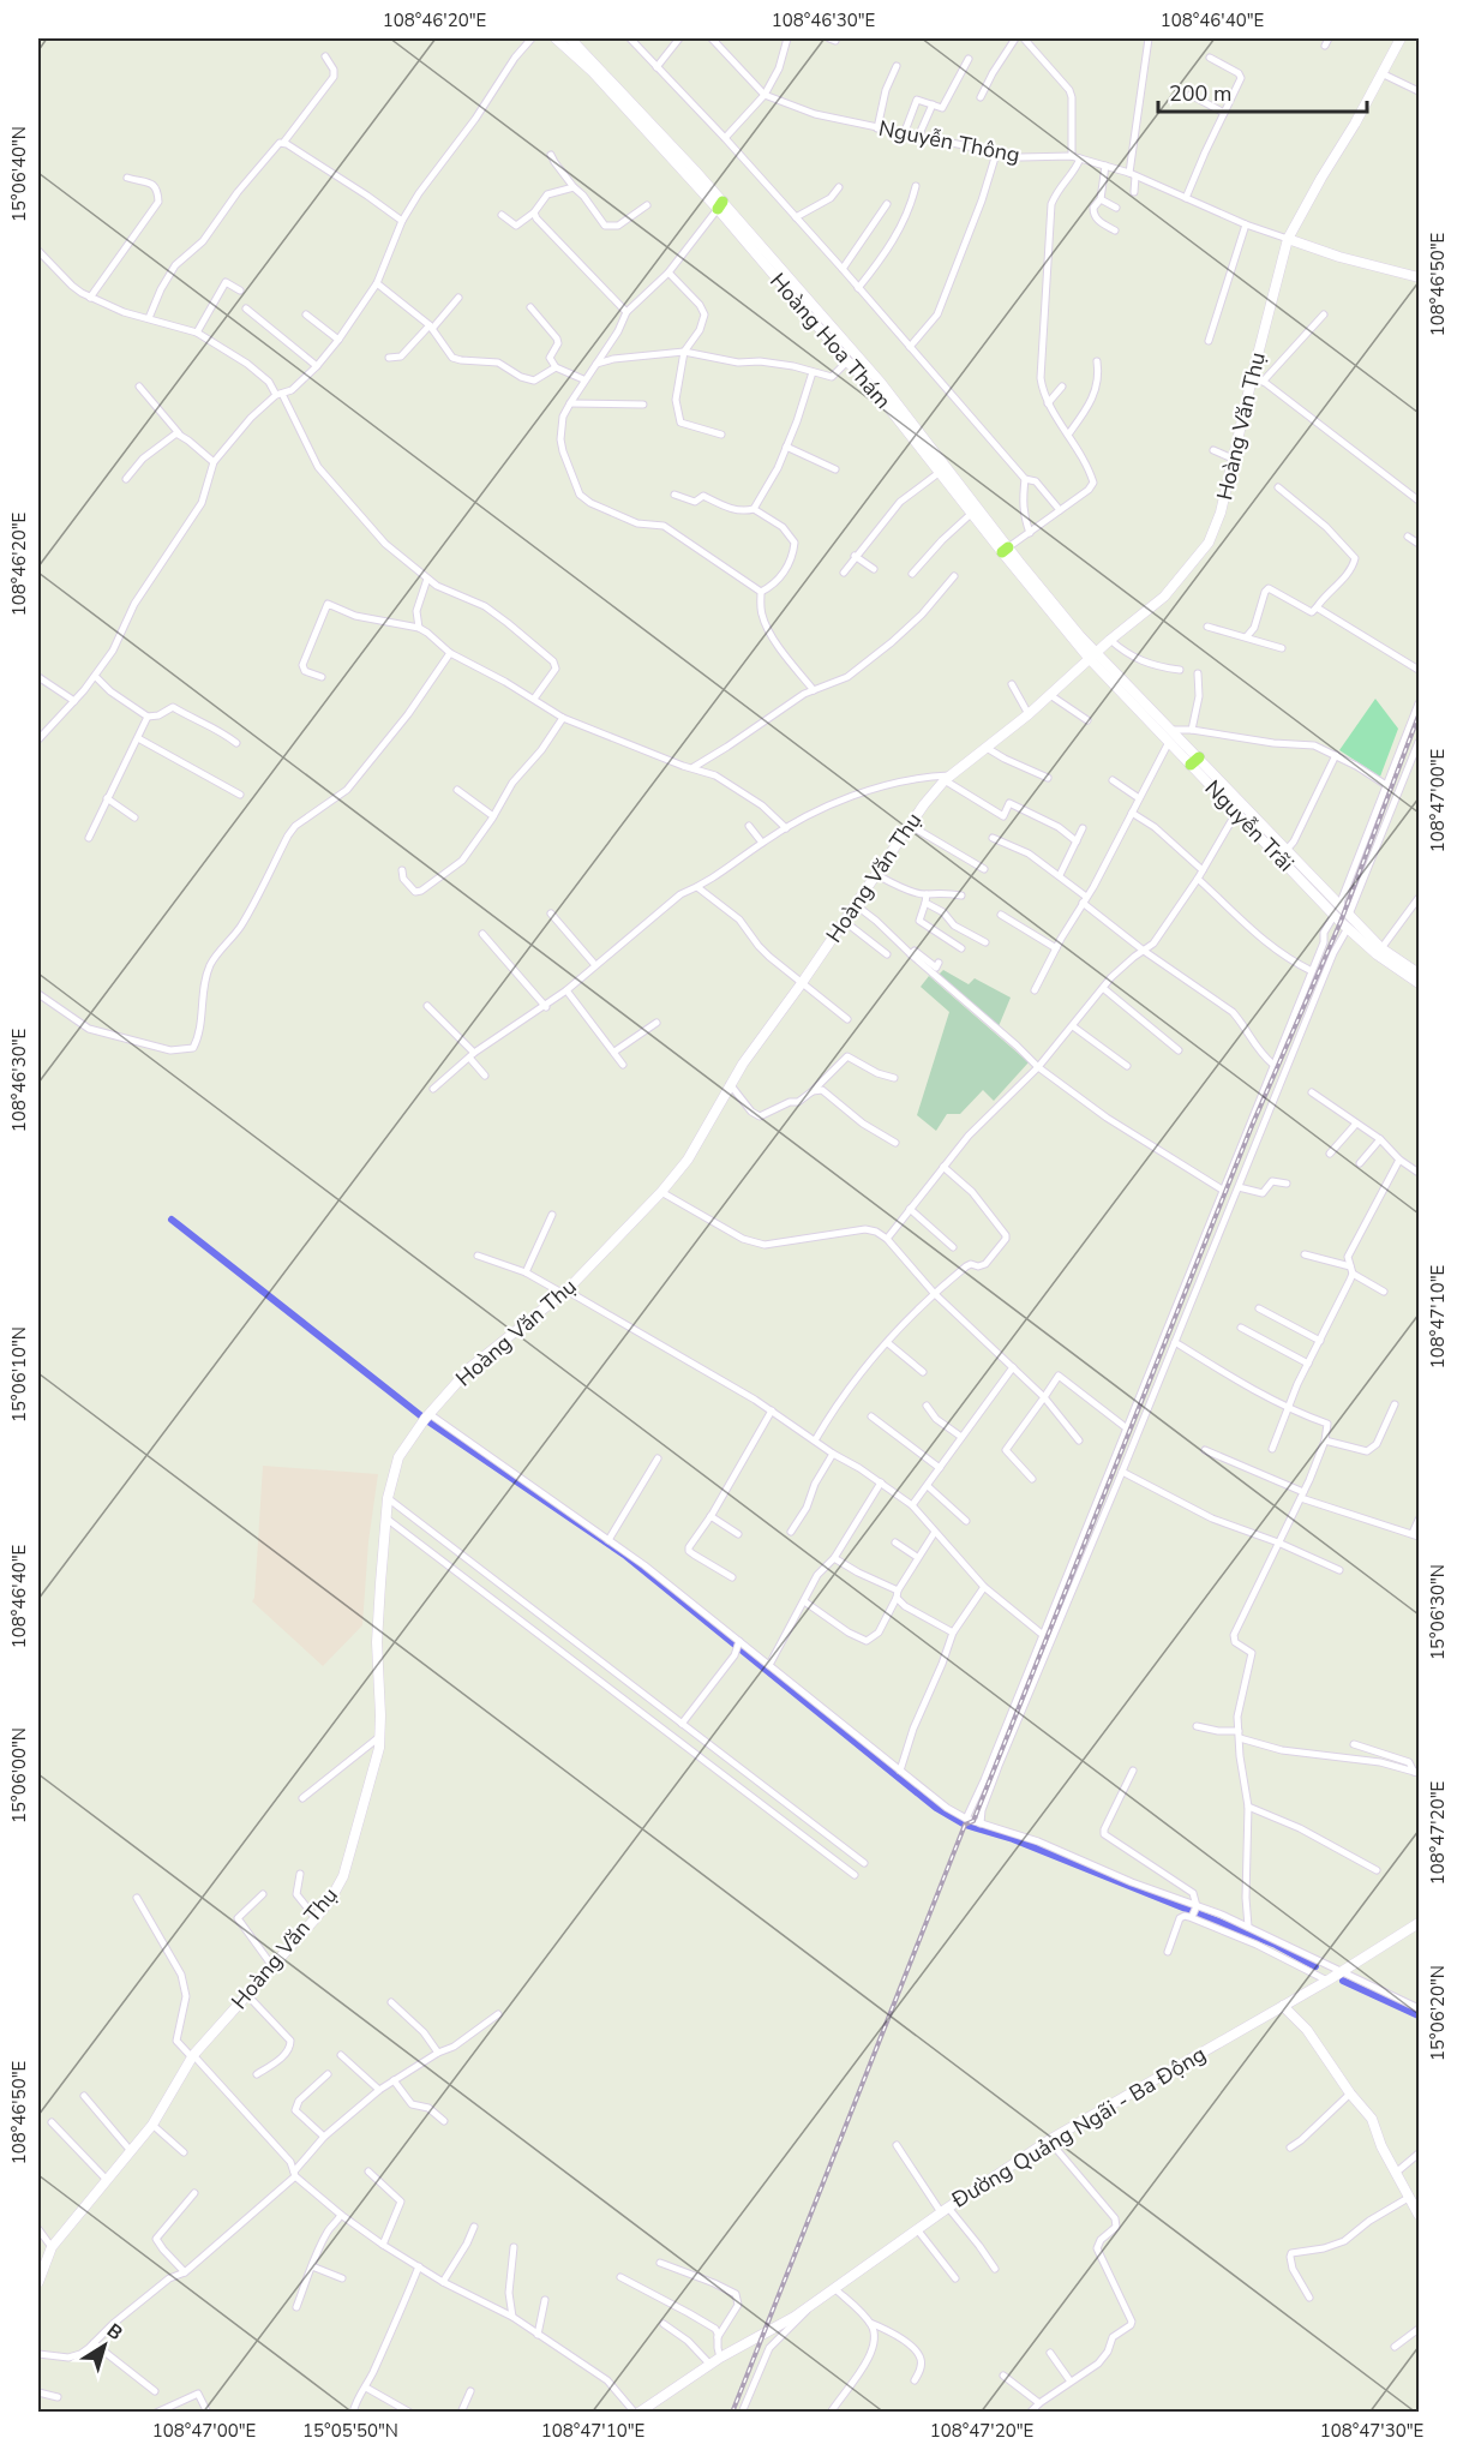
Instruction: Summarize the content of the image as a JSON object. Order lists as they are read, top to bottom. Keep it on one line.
{"streets":{"main road":["Hoàng Hoa Thám","Hoàng Văn Thụ","Nguyễn Trãi","Đường Quảng Ngãi - Ba Động"],"street":["Nguyễn Thông"]},"crossings":[["Nguyễn Thông","Hoàng Văn Thụ"],["Hoàng Hoa Thám","Hoàng Văn Thụ"],["Hoàng Hoa Thám","Nguyễn Trãi"],["Hoàng Văn Thụ","Nguyễn Trãi"]],"scale_bar":"200 m","north":"top right","coordinates":["108°46'20\"E","108°46'30\"E","108°46'40\"E","15°06'40\"N","108°46'50\"E","108°47'00\"E","108°47'10\"E","15°06'10\"N","15°06'30\"N","15°06'00\"N","108°47'20\"E","15°06'20\"N","15°05'50\"N","108°47'30\"E"]}
